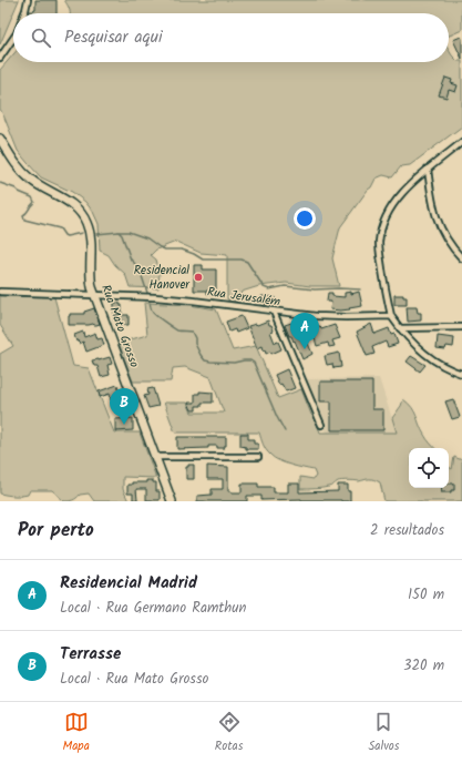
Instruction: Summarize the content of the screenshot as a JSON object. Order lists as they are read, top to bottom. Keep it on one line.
{"streets":{"street":["Rua Jerusalém","Rua Mato Grosso"]},"crossings":[["Rua Jerusalém","Rua Mato Grosso"]],"places":["Residencial Hanover"],"page":{"search":"Pesquisar aqui","pins":["A","B"],"heading":["Por perto","2 resultados"],"list":[{"mark":"A","name":"Residencial Madrid","note":"Local · Rua Germano Ramthun","value":"150 m"},{"mark":"B","name":"Terrasse","note":"Local · Rua Mato Grosso","value":"320 m"}],"nav":["Mapa","Rotas","Salvos"]}}
